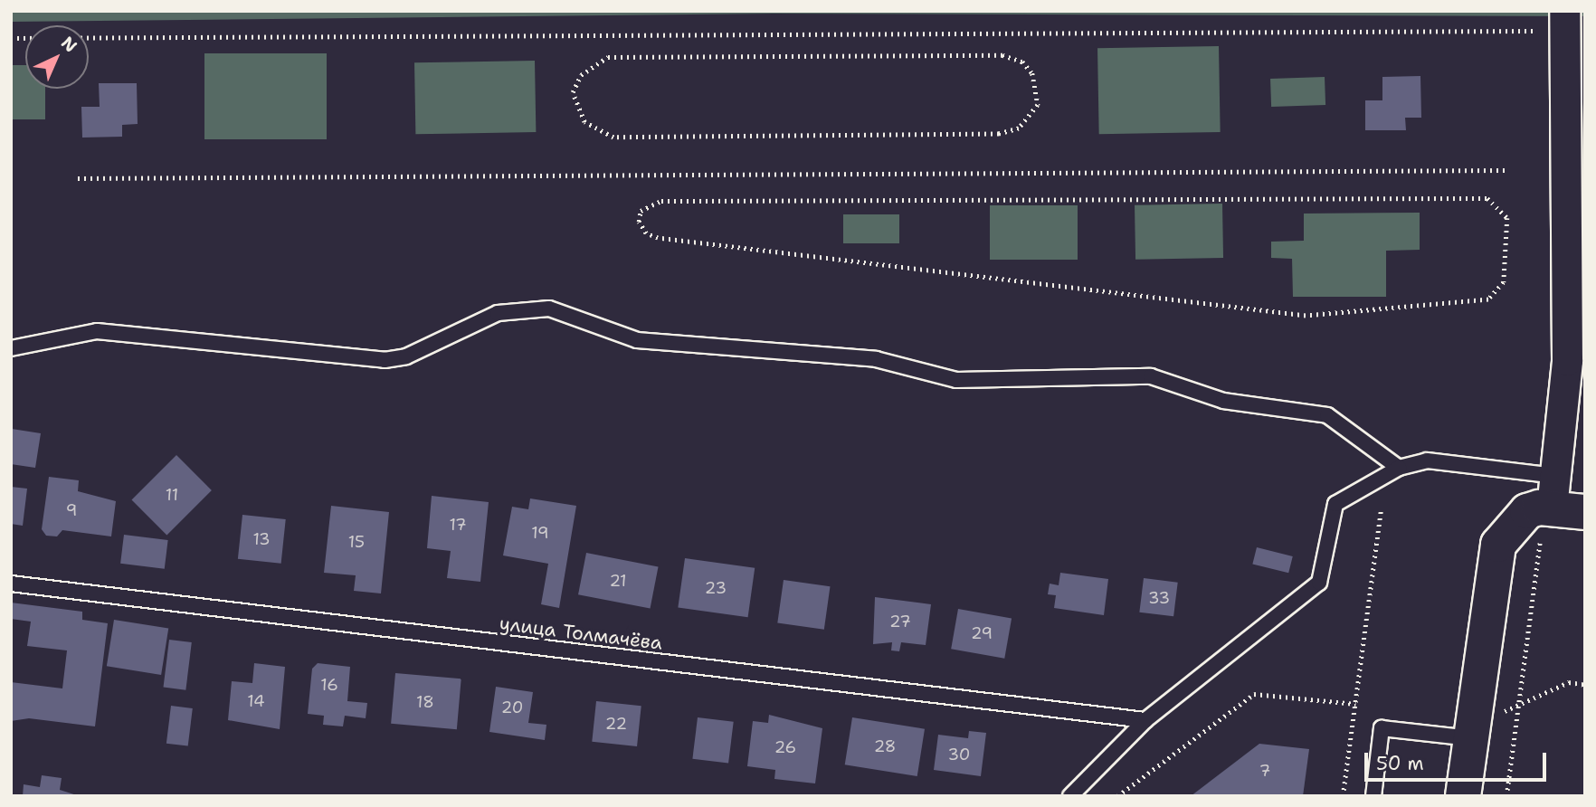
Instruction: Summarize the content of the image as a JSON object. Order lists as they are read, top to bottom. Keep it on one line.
{"streets":{"lane":["улица Толмачёва"]},"house_numbers":["11","9","17","19","13","15","21","23","33","27","29","16","14","18","20","22","28","26","30","7"],"scale_bar":"50 m","north":"top right"}
